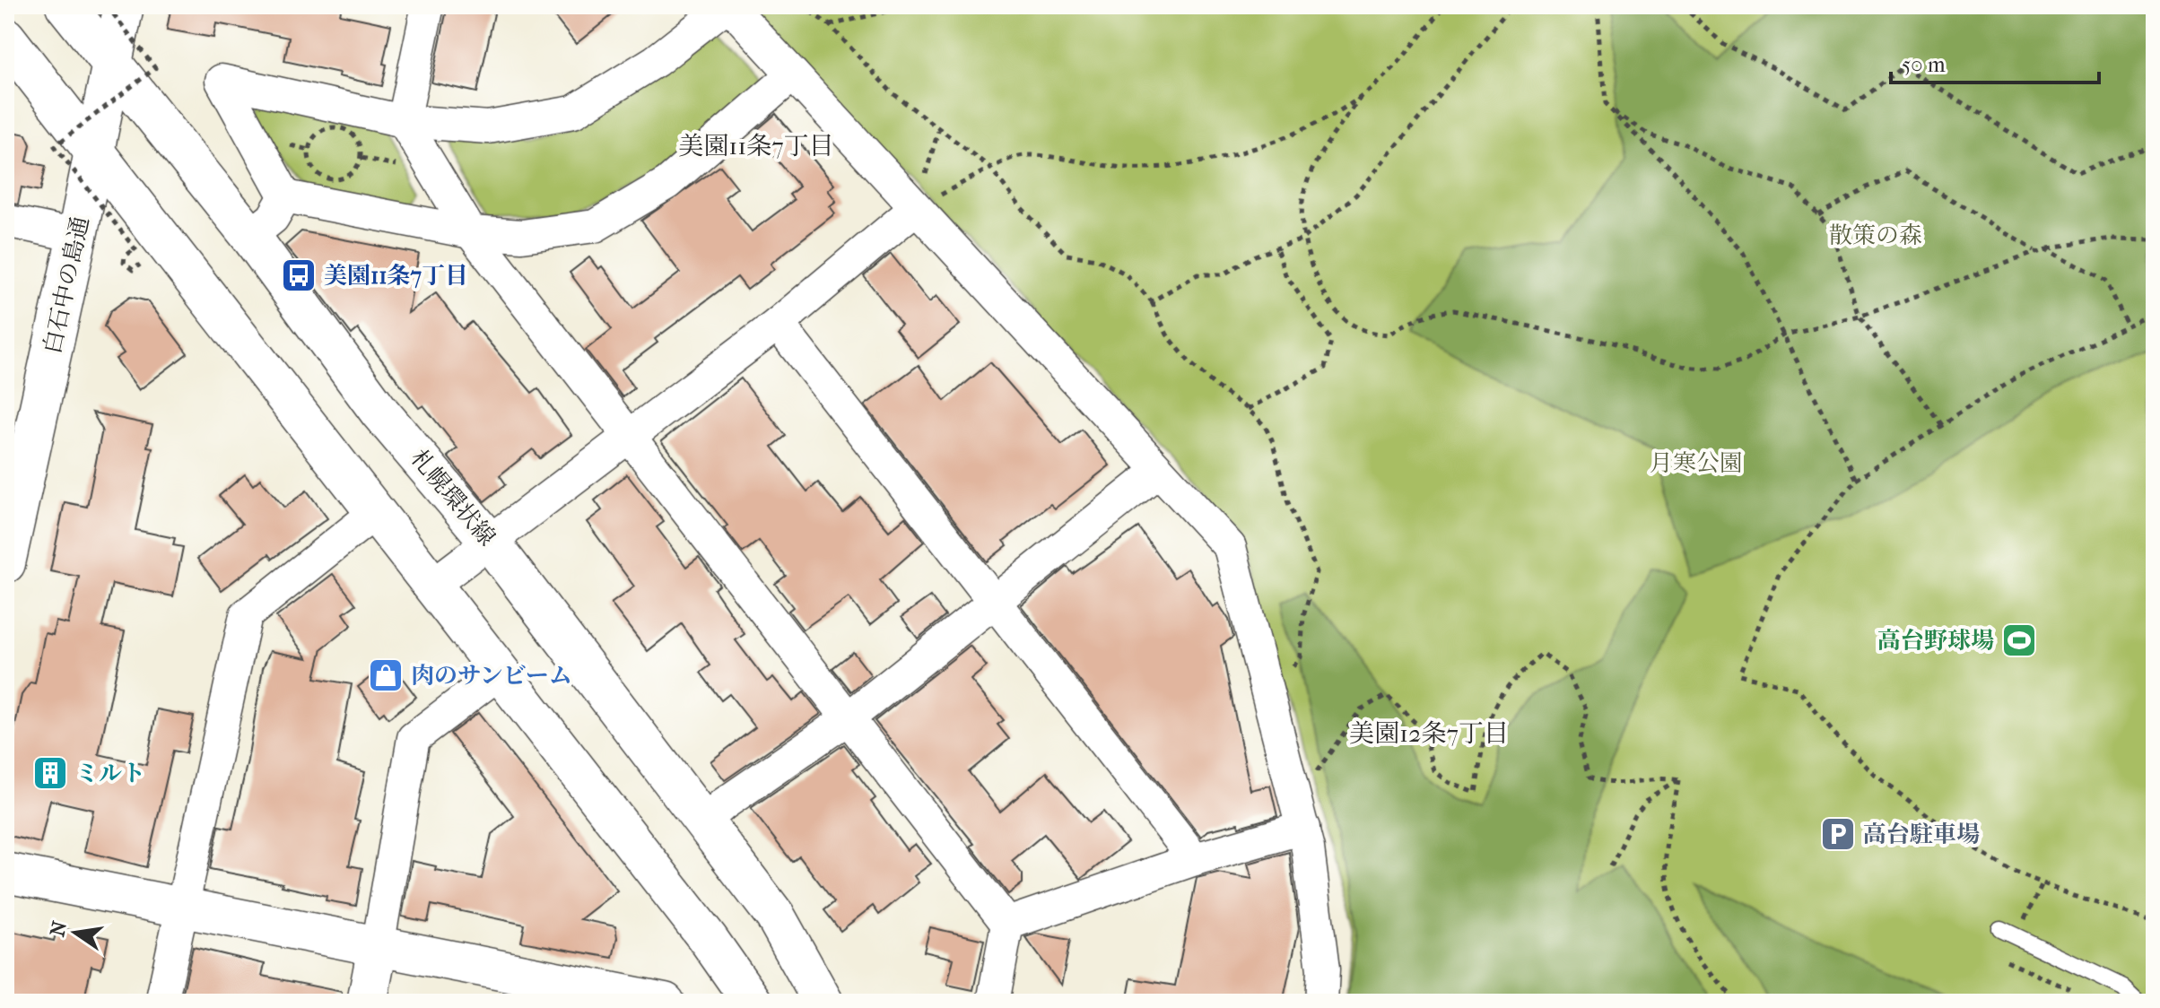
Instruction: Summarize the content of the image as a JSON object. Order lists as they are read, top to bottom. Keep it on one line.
{"streets":{"main road":["白石中の島通","札幌環状線"]},"crossings":[["白石中の島通","札幌環状線"]],"districts":["美園11条7丁目","美園12条7丁目"],"parks":["散策の森","月寒公園"],"places":{"bus stop":["美園11条7丁目"],"sports":["高台野球場"],"shop":["肉のサンビーム"],"building":["ミルト"],"parking":["高台駐車場"]},"scale_bar":"50 m","north":"left"}
